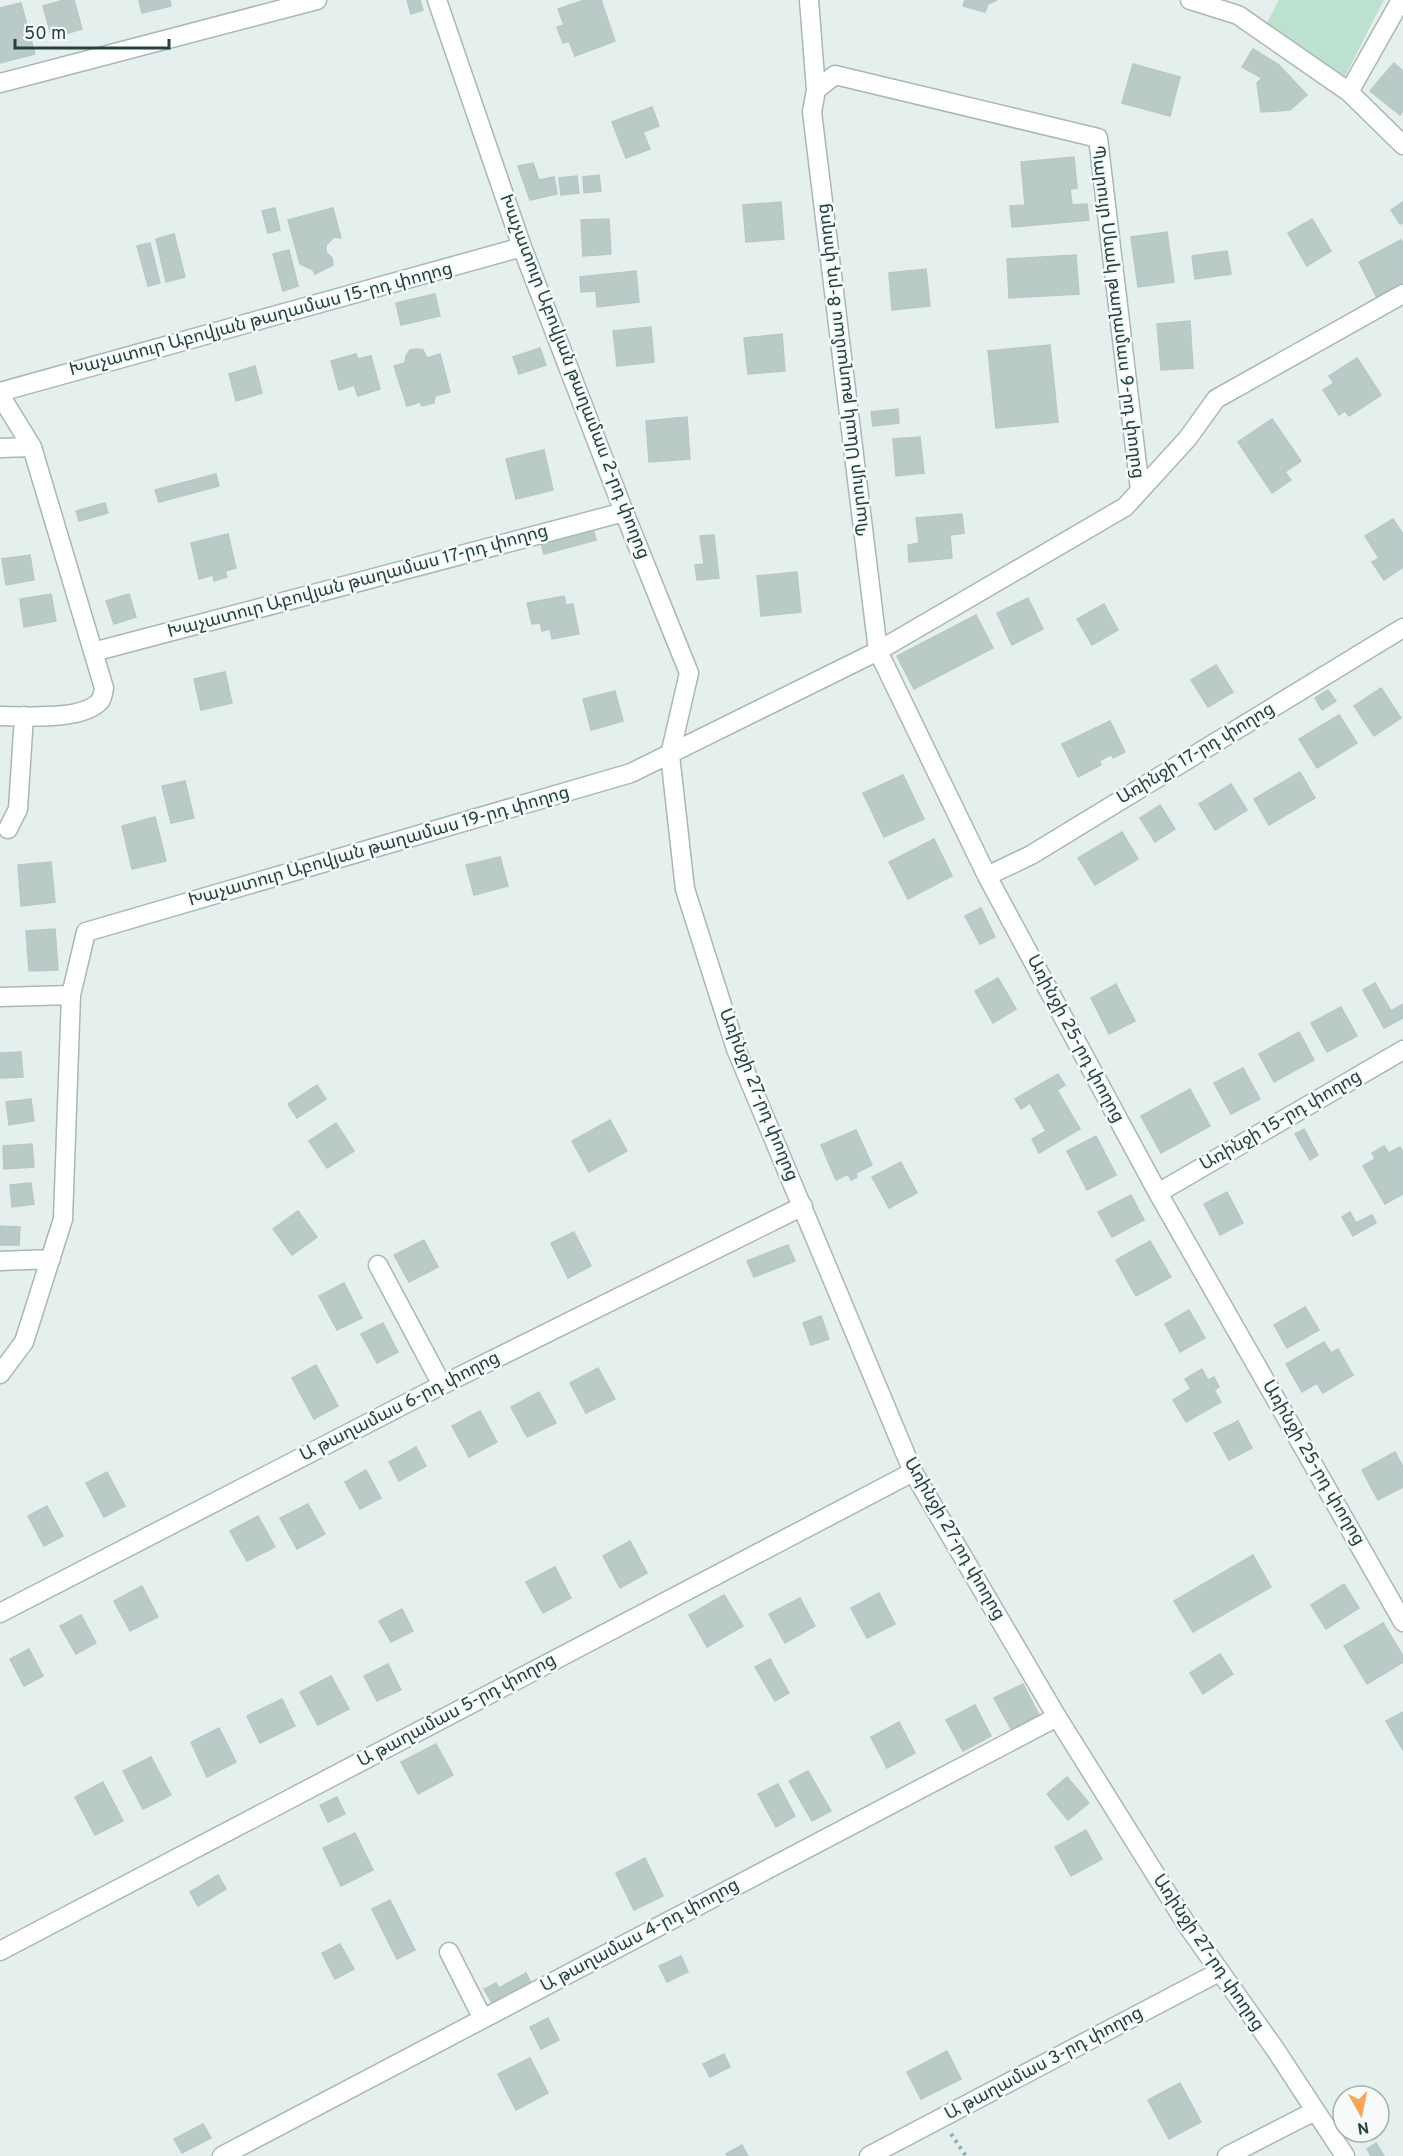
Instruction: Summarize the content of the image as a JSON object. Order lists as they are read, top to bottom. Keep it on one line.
{"streets":{"street":["Պարույր Սևակ թաղամաս 9-րդ փողոց","Խաչատուր Աբովյան թաղամաս 15-րդ փողոց","Պարույր Սևակ թաղամաս 8-րդ փողոց","Խաչատուր Աբովյան թաղամաս 2-րդ փողոց","Խաչատուր Աբովյան թաղամաս 17-րդ փողոց","Առինջի 17-րդ փողոց","Խաչատուր Աբովյան թաղամաս 19-րդ փողոց","Առինջի 25-րդ փողոց","Առինջի 27-րդ փողոց","Առինջի 15-րդ փողոց","Ա թաղամաս 6-րդ փողոց","Ա թաղամաս 5-րդ փողոց","Ա թաղամաս 4-րդ փողոց","Ա թաղամաս 3-րդ փողոց"]},"crossings":[["Պարույր Սևակ թաղամաս 9-րդ փողոց","Պարույր Սևակ թաղամաս 8-րդ փողոց"],["Խաչատուր Աբովյան թաղամաս 15-րդ փողոց","Խաչատուր Աբովյան թաղամաս 2-րդ փողոց"],["Պարույր Սևակ թաղամաս 8-րդ փողոց","Առինջի 25-րդ փողոց"],["Խաչատուր Աբովյան թաղամաս 2-րդ փողոց","Խաչատուր Աբովյան թաղամաս 17-րդ փողոց"],["Խաչատուր Աբովյան թաղամաս 2-րդ փողոց","Խաչատուր Աբովյան թաղամաս 19-րդ փողոց"],["Խաչատուր Աբովյան թաղամաս 2-րդ փողոց","Առինջի 27-րդ փողոց"],["Առինջի 17-րդ փողոց","Առինջի 25-րդ փողոց"],["Խաչատուր Աբովյան թաղամաս 19-րդ փողոց","Առինջի 27-րդ փողոց"],["Առինջի 25-րդ փողոց","Առինջի 15-րդ փողոց"],["Առինջի 27-րդ փողոց","Ա թաղամաս 6-րդ փողոց"],["Առինջի 27-րդ փողոց","Ա թաղամաս 5-րդ փողոց"],["Առինջի 27-րդ փողոց","Ա թաղամաս 4-րդ փողոց"],["Առինջի 27-րդ փողոց","Ա թաղամաս 3-րդ փողոց"]],"scale_bar":"50 m","north":"bottom"}
